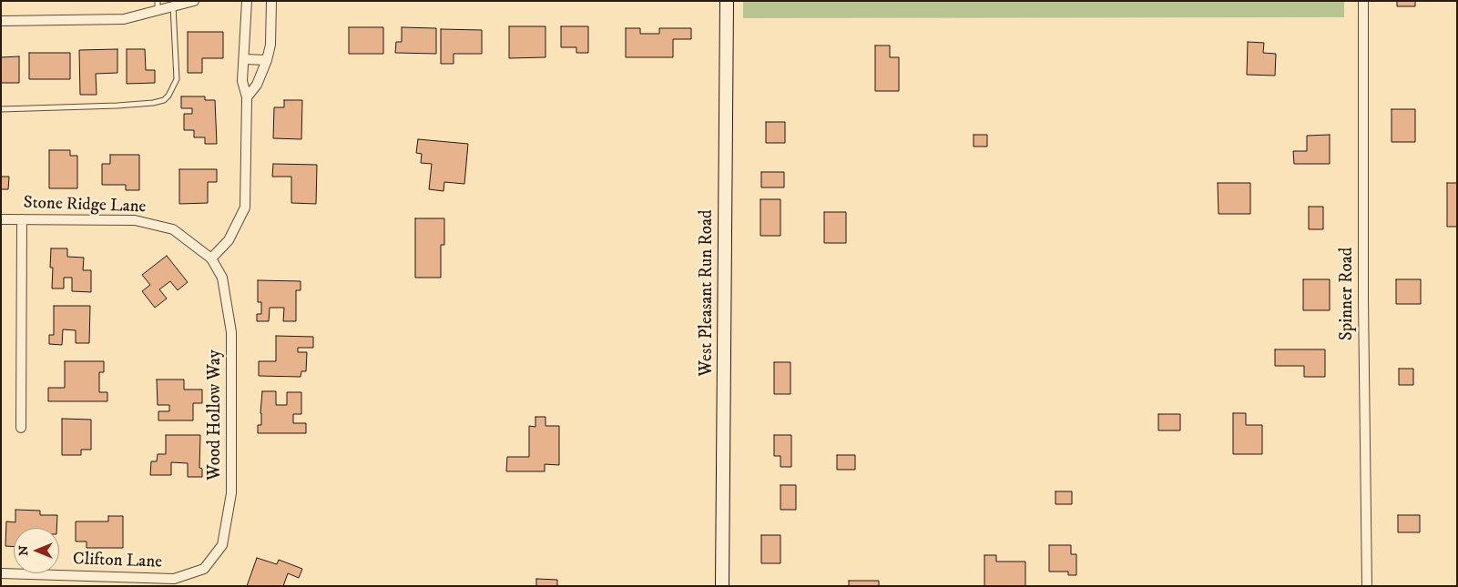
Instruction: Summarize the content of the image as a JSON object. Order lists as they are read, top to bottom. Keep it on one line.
{"streets":{"main road":["West Pleasant Run Road"],"street":["Stone Ridge Lane","Spinner Road","Wood Hollow Way","Clifton Lane"]},"crossings":[["Stone Ridge Lane","Wood Hollow Way"],["Wood Hollow Way","Clifton Lane"]],"north":"left"}
